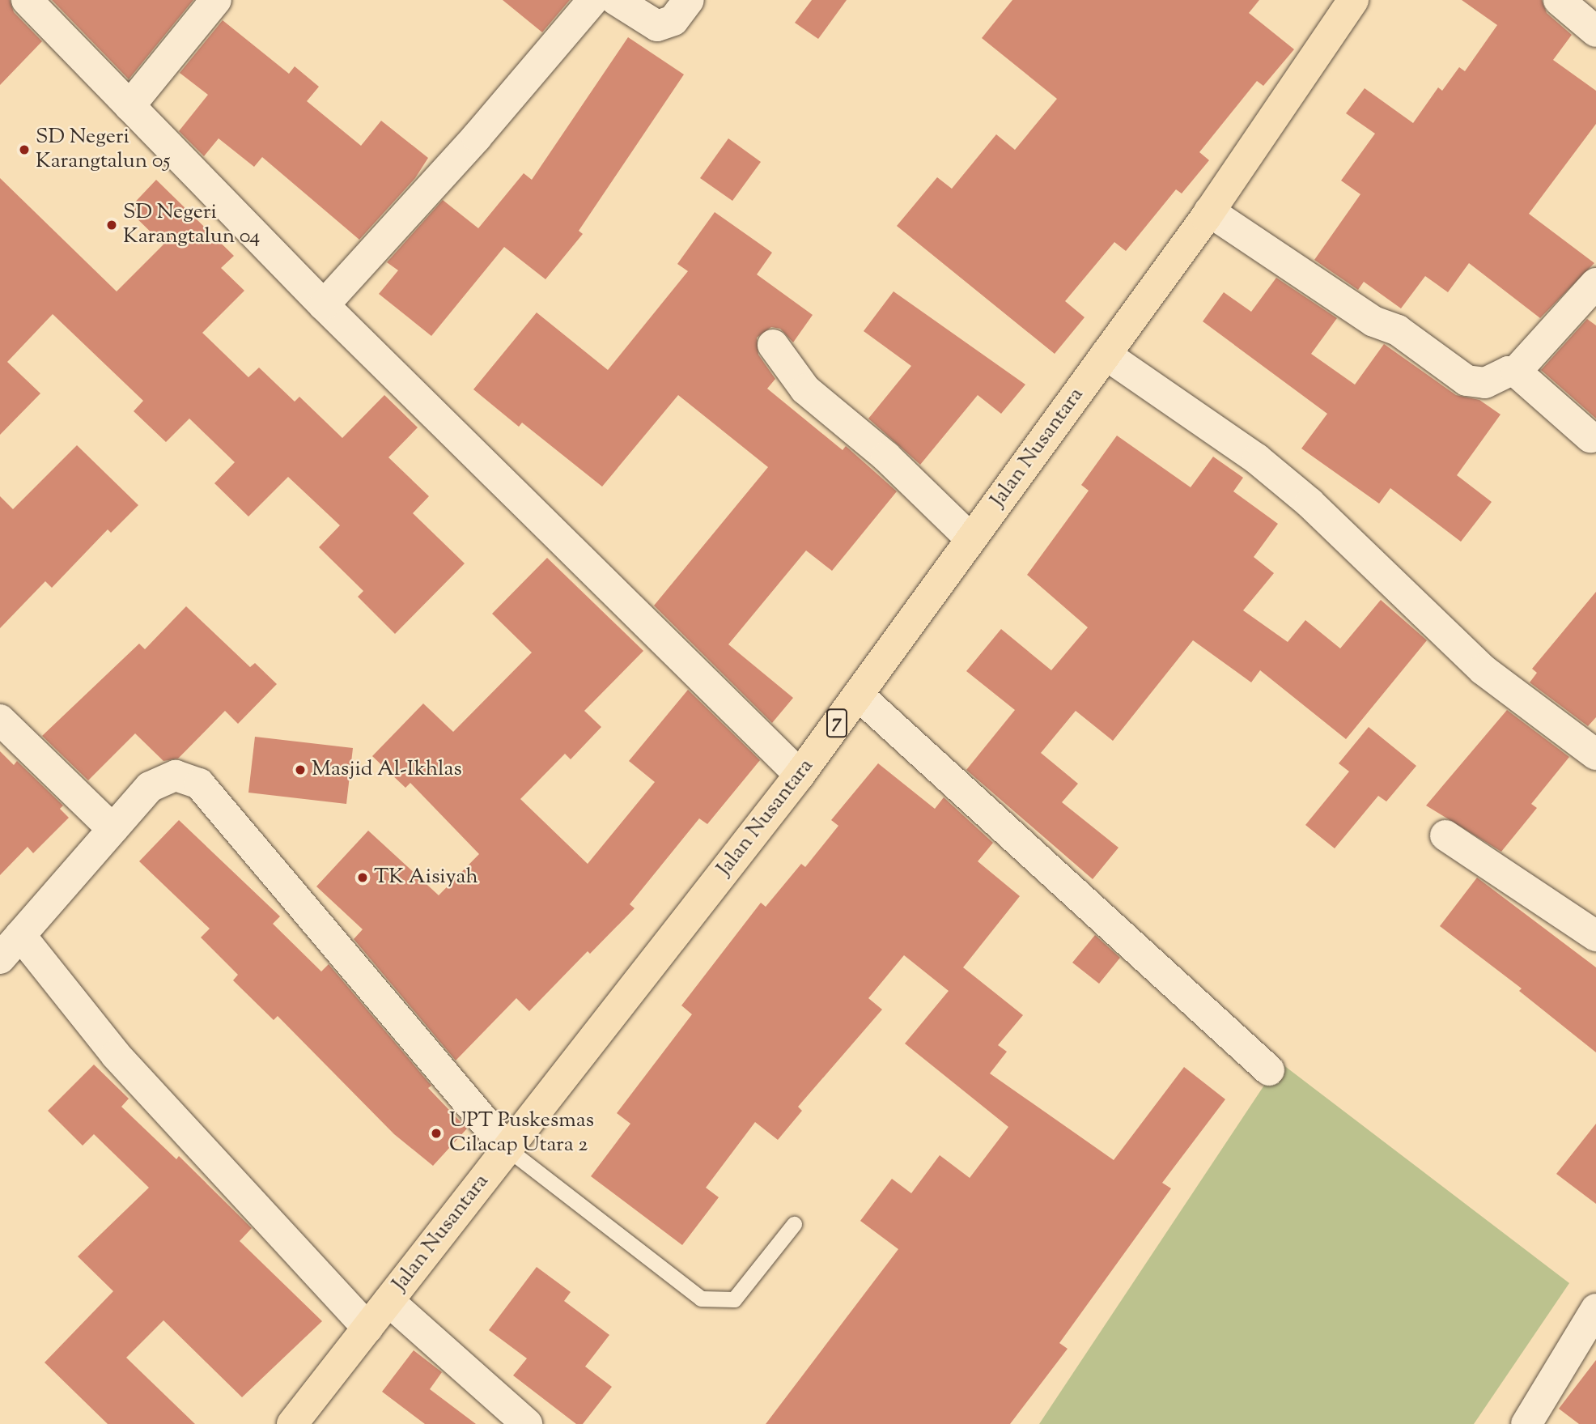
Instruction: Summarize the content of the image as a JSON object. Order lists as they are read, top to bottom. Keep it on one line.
{"streets":{"highway":["Jalan Nusantara","7"]},"places":["SD Negeri Karangtalun 05","SD Negeri Karangtalun 04","Masjid Al-Ikhlas","TK Aisiyah","UPT Puskesmas Cilacap Utara 2"]}
